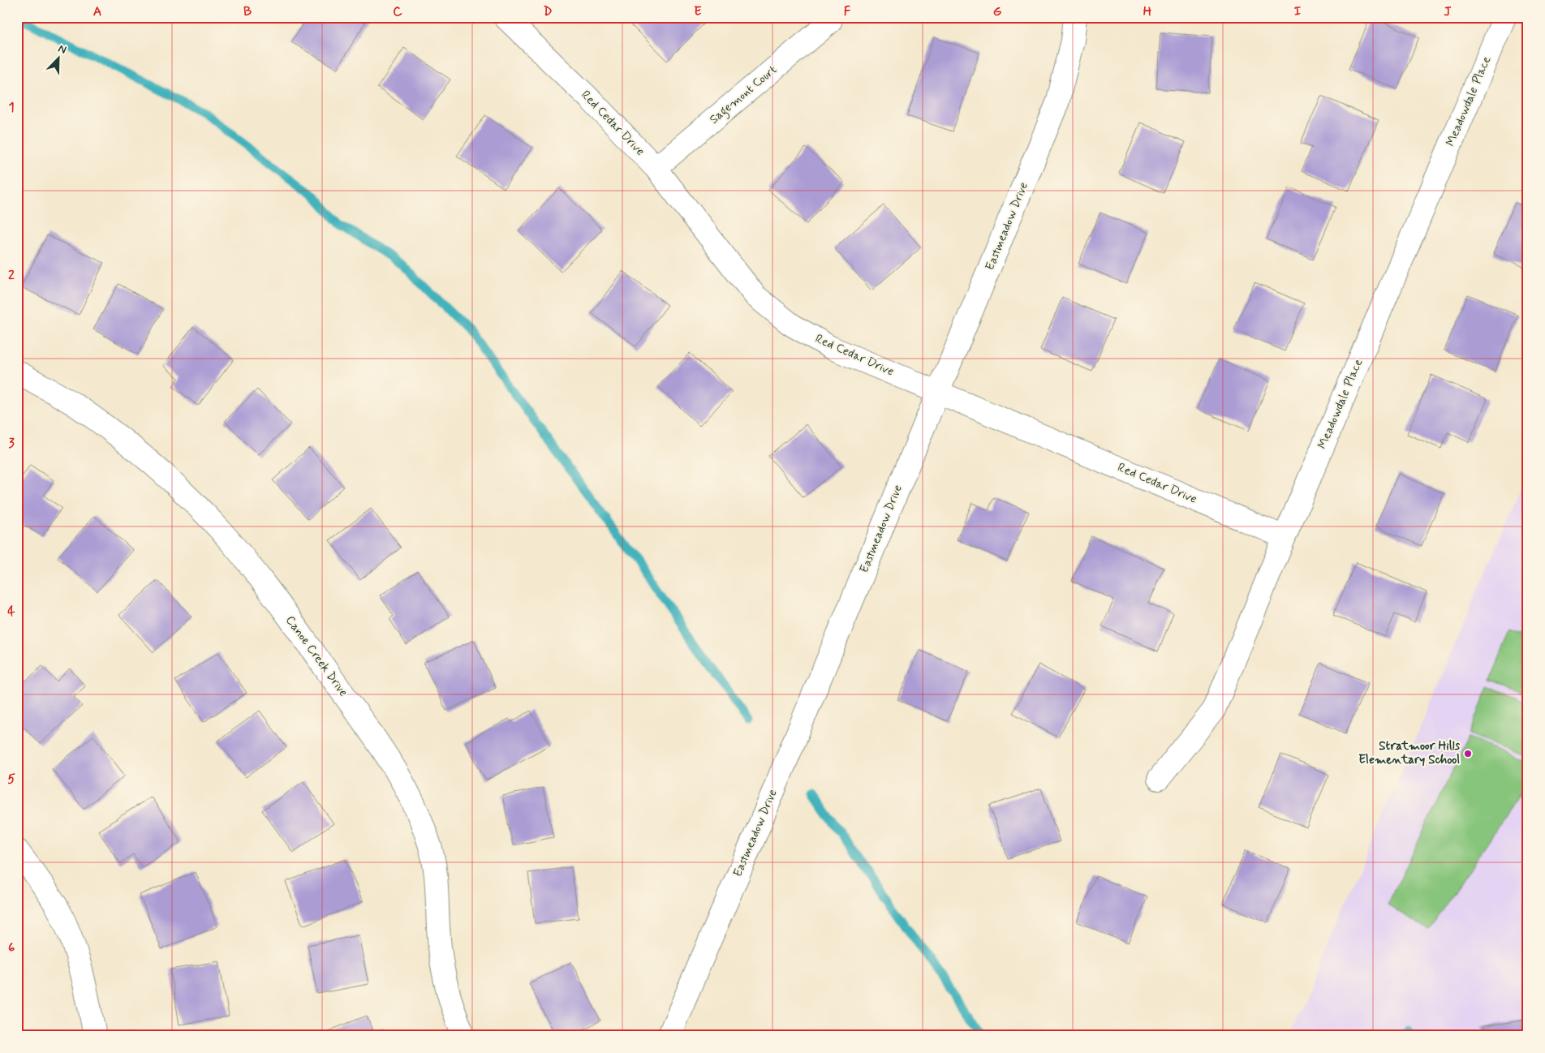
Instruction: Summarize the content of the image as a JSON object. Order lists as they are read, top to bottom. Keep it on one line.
{"streets":{"street":["Sagemont Court","Meadowdale Place","Red Cedar Drive","Eastmeadow Drive","Canoe Creek Drive"]},"crossings":[["Sagemont Court","Red Cedar Drive"],["Meadowdale Place","Red Cedar Drive"],["Red Cedar Drive","Eastmeadow Drive"]],"places":["Stratmoor Hills Elementary School"],"north":"top right","grid":{"columns":["A","B","C","D","E","F","G","H","I","J"],"rows":["1","2","3","4","5","6"]}}
